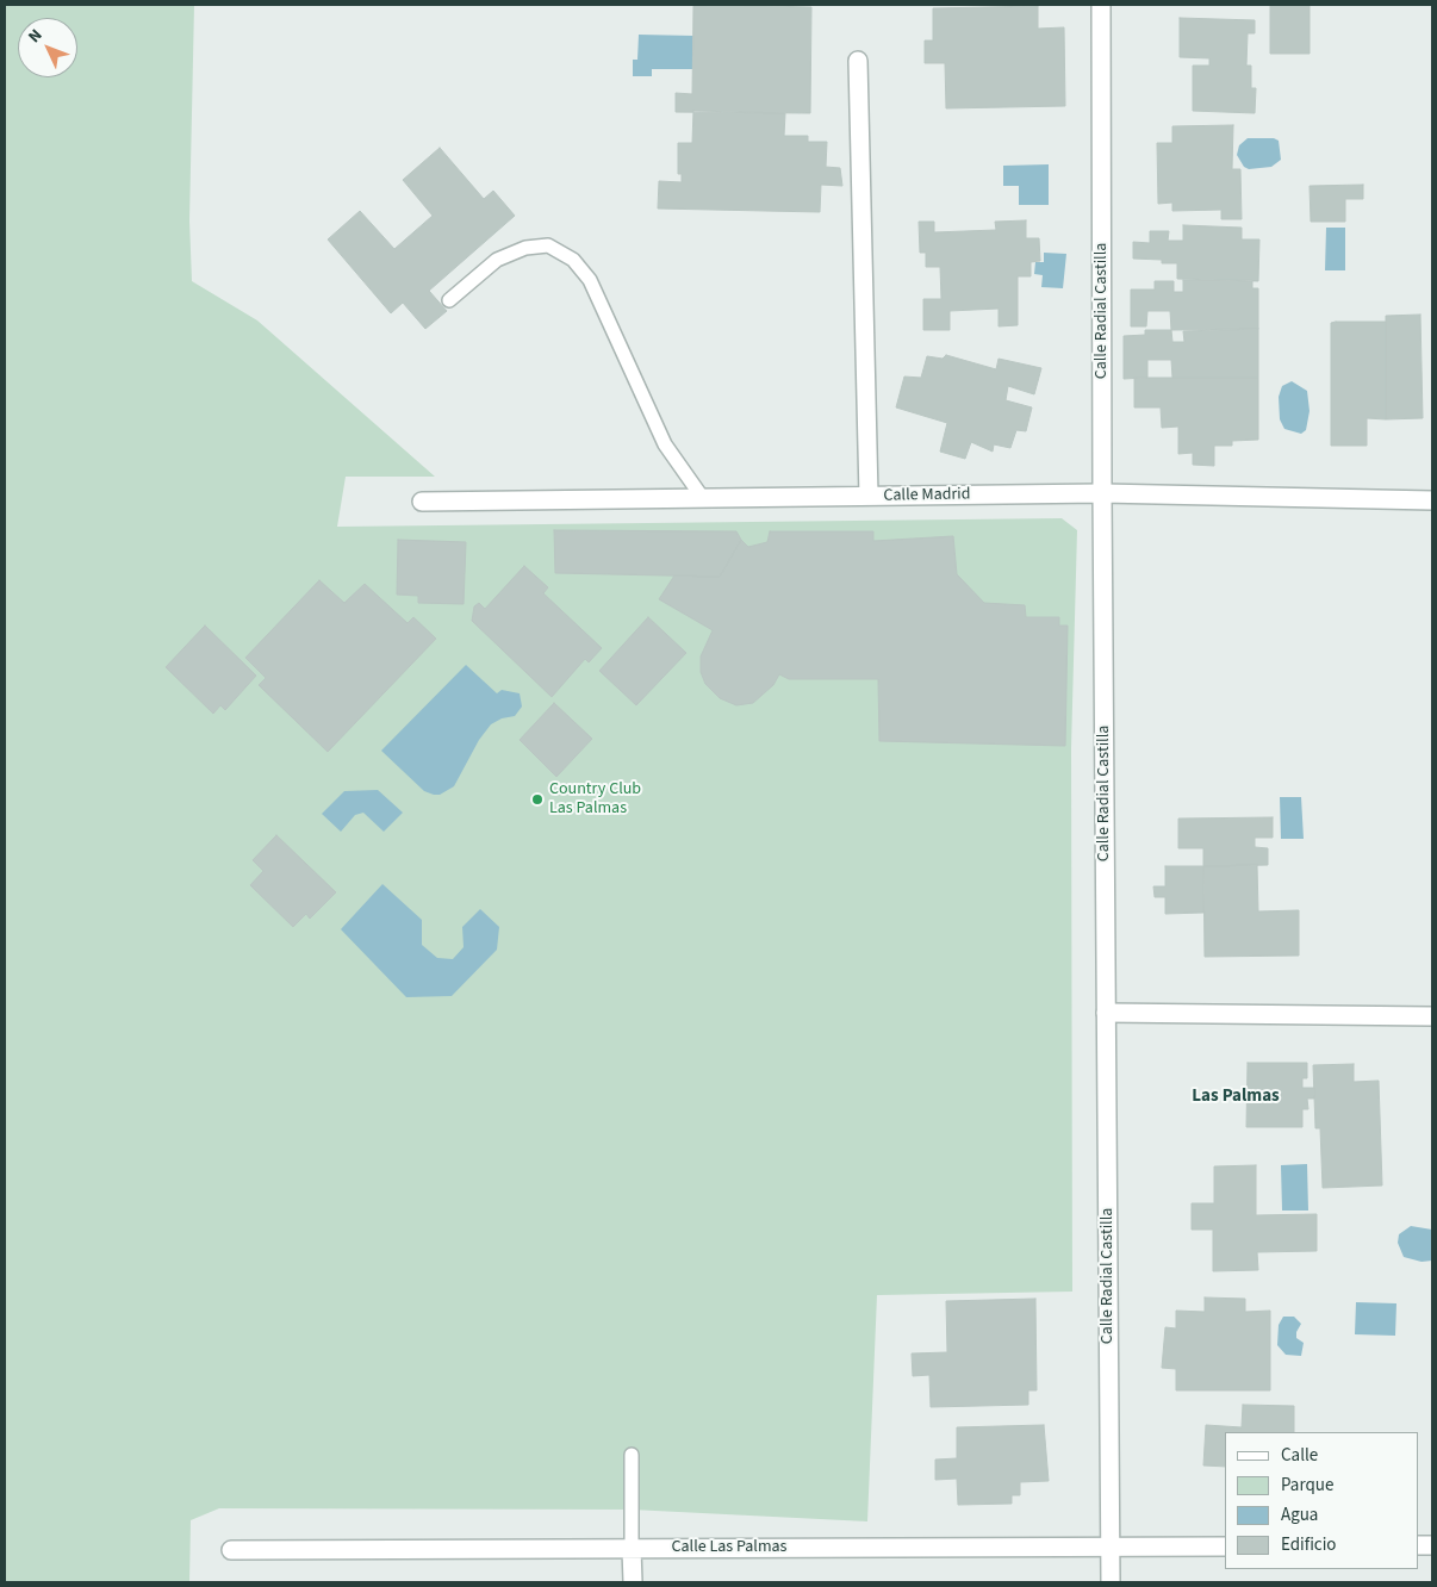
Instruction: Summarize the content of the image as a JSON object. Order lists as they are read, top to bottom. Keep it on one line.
{"streets":{"street":["Calle Radial Castilla","Calle Madrid","Calle Las Palmas"]},"crossings":[["Calle Radial Castilla","Calle Madrid"],["Calle Radial Castilla","Calle Las Palmas"]],"districts":["Las Palmas"],"places":["Country Club Las Palmas"],"legend":["Calle","Parque","Agua","Edificio"],"north":"top left"}
